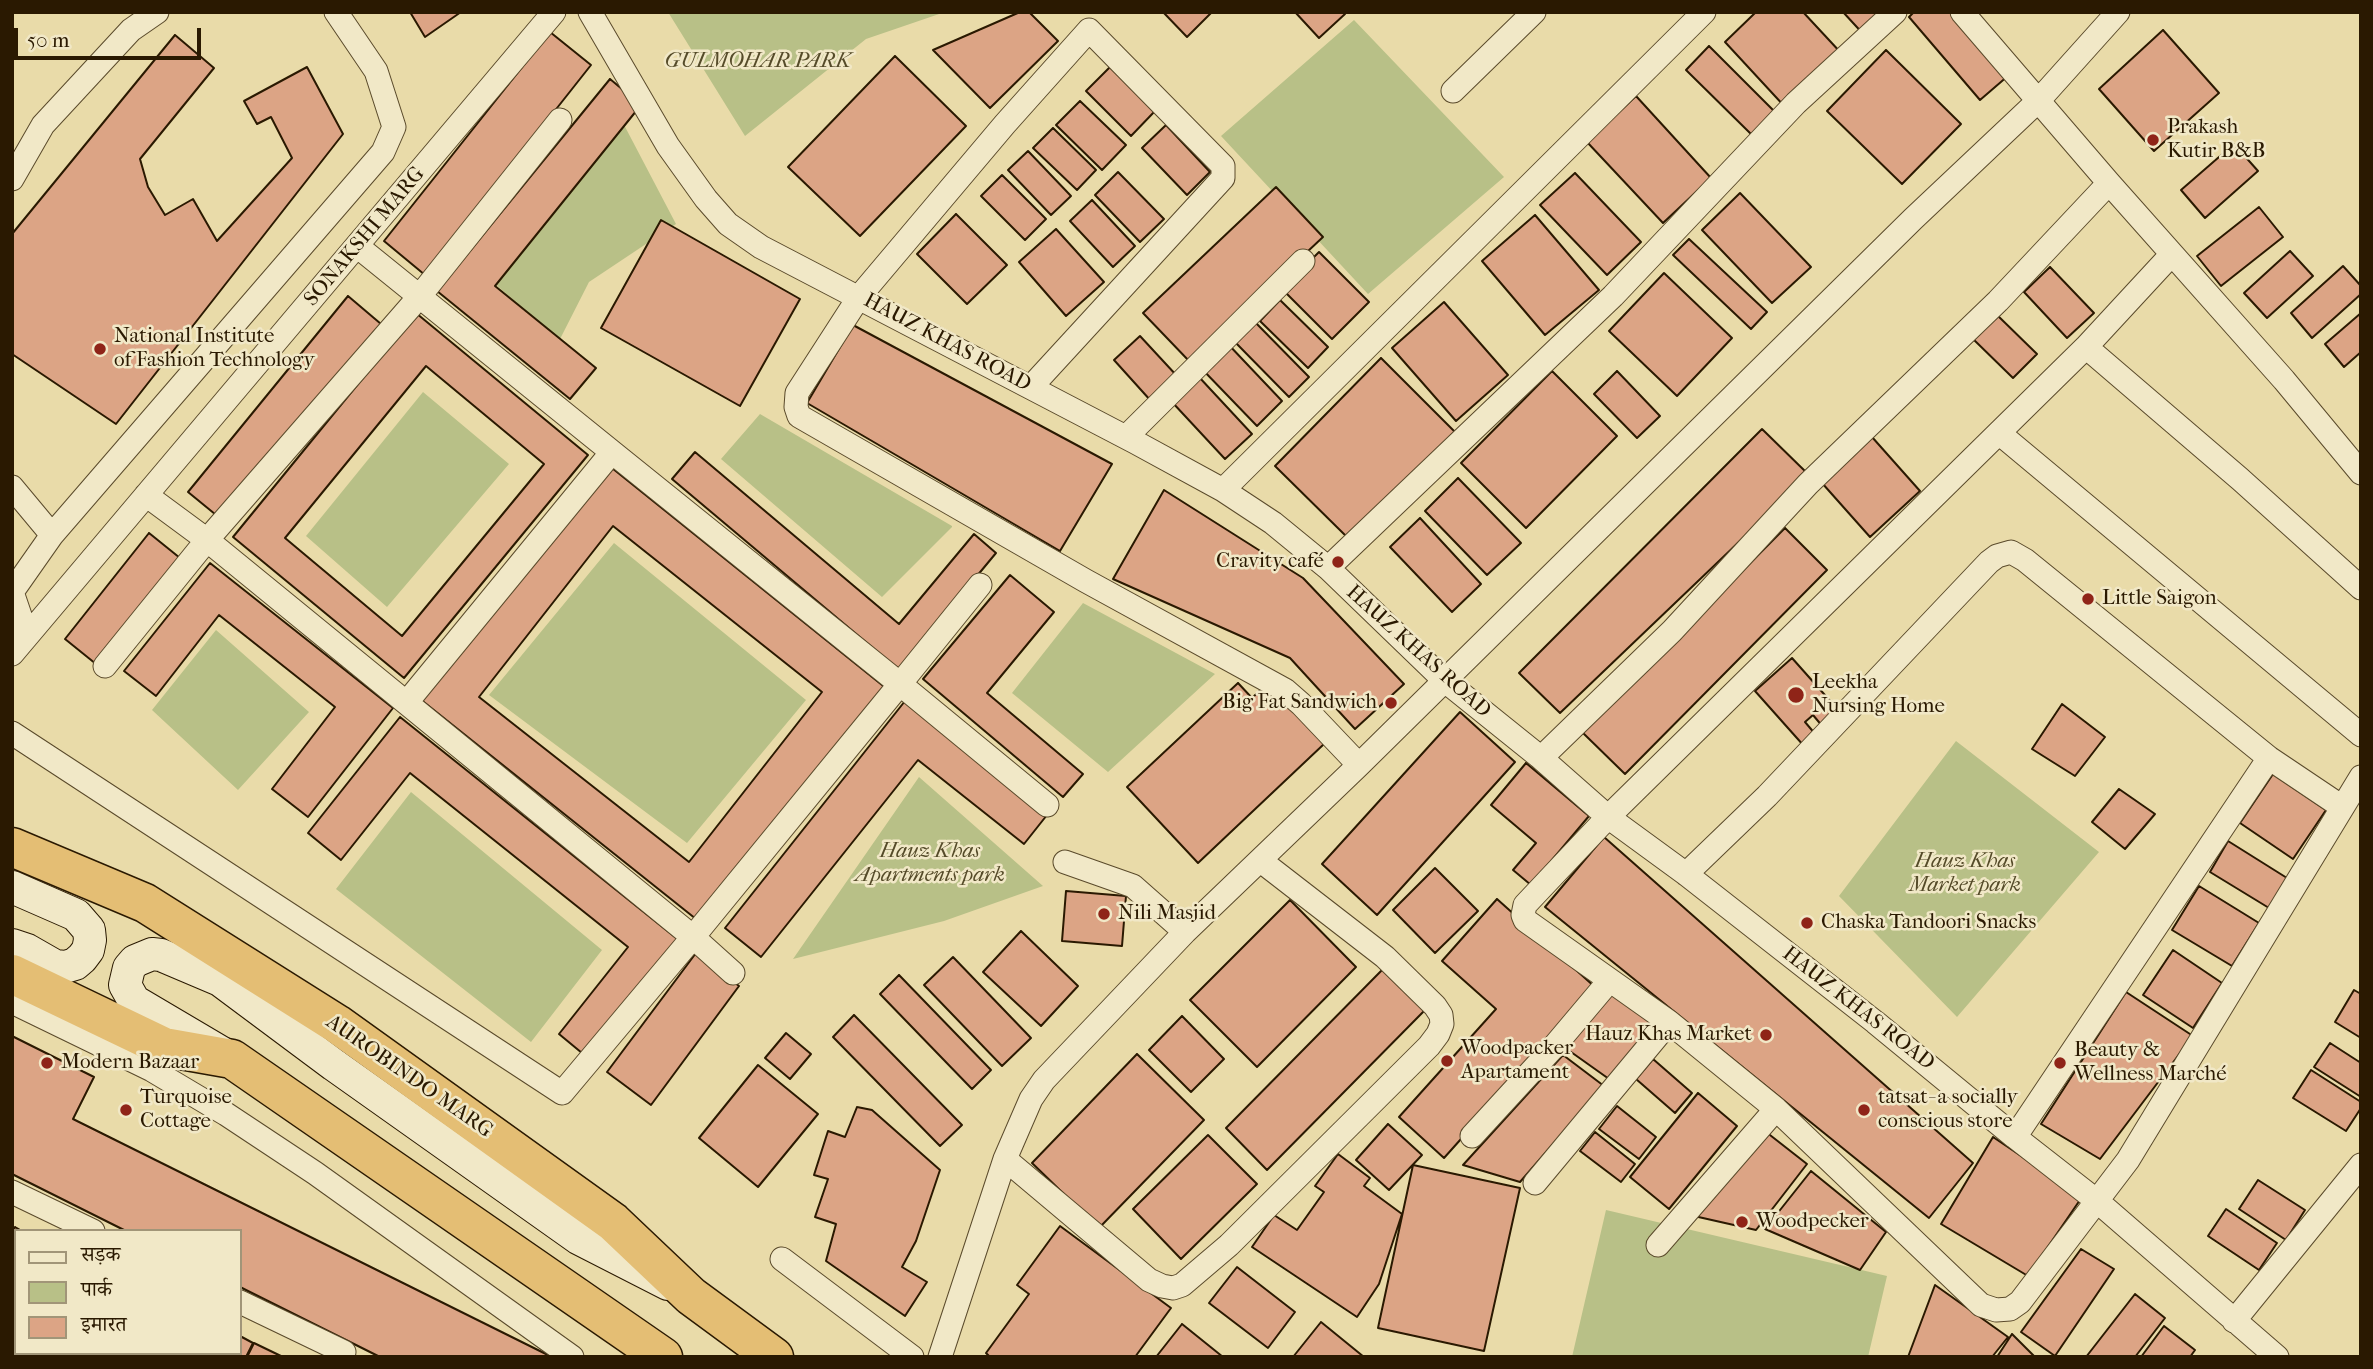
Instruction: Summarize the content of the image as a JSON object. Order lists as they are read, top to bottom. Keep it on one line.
{"streets":{"highway":["AUROBINDO MARG"],"street":["SONAKSHI MARG","HAUZ KHAS ROAD"]},"parks":["GULMOHAR PARK","Hauz Khas Apartments park","Hauz Khas Market park"],"places":["Prakash Kutir B&B","National Institute of Fashion Technology","Cravity café","Little Saigon","Leekha Nursing Home","Big Fat Sandwich","Nili Masjid","Chaska Tandoori Snacks","Hauz Khas Market","Woodpacker Apartament","Modern Bazaar","Beauty & Wellness Marché","Turquoise Cottage","tatsat- a socially conscious store","Woodpecker"],"legend":["सड़क","पार्क","इमारत"],"scale_bar":"50 m"}
